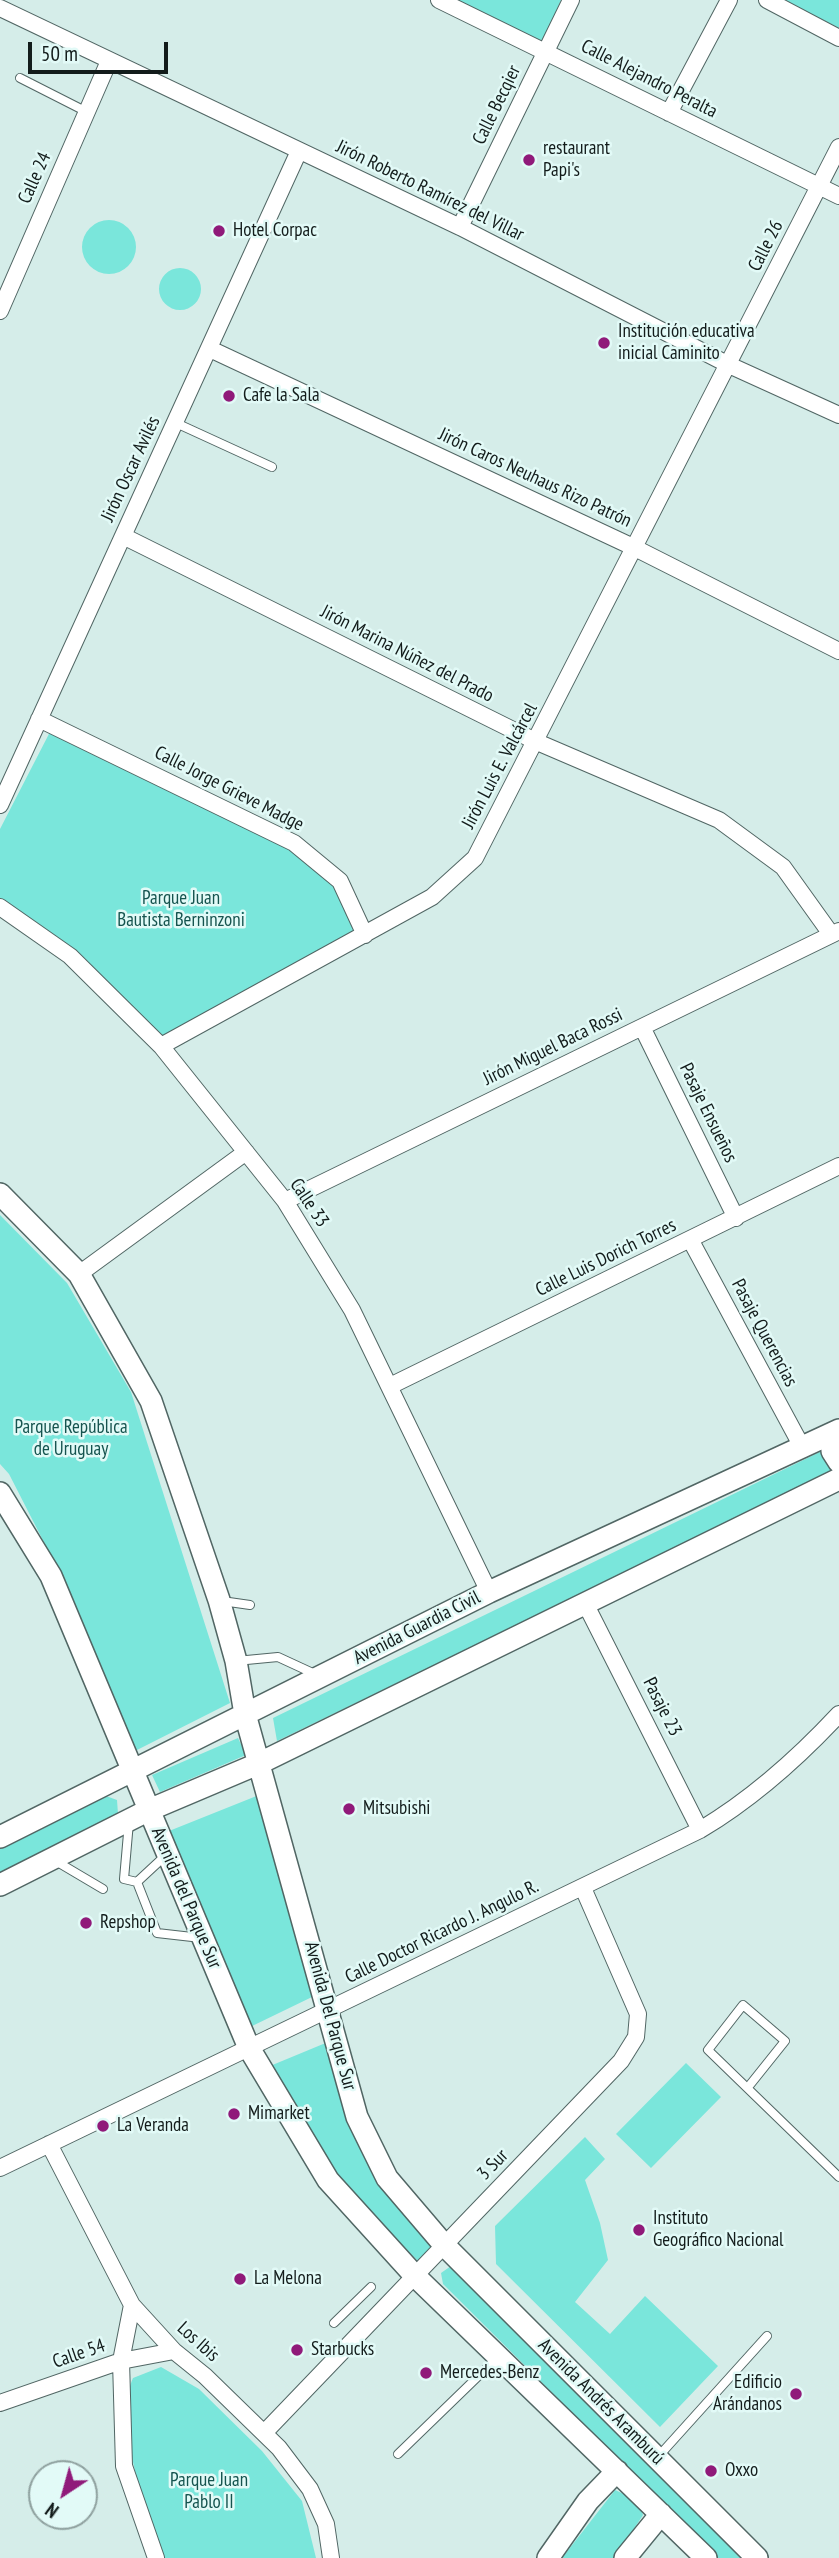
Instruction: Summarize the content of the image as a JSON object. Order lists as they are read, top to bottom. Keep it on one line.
{"streets":{"main road":["Avenida Guardia Civil","Avenida del Parque Sur","Avenida Del Parque Sur","Avenida Andrés Aramburú"],"street":["Calle Alejandro Peralta","Calle Becqier","Calle 24","Jirón Roberto Ramírez del Villar","Calle 26","Jirón Oscar Avilés","Jirón Caros Neuhaus Rizo Patrón","Jirón Marina Núñez del Prado","Jirón Luis E. Valcárcel","Calle Jorge Grieve Madge","Jirón Miguel Baca Rossi","Pasaje Ensueños","Calle 33","Calle Luis Dorich Torres","Pasaje Querencias","Pasaje 23","Calle Doctor Ricardo J. Angulo R.","3 Sur","Los Ibis","Calle 54"]},"crossings":[["Calle Alejandro Peralta","Calle Becqier"],["Calle Alejandro Peralta","Calle 26"],["Calle Becqier","Jirón Roberto Ramírez del Villar"],["Calle 24","Jirón Roberto Ramírez del Villar"],["Jirón Roberto Ramírez del Villar","Calle 26"],["Jirón Roberto Ramírez del Villar","Jirón Oscar Avilés"],["Jirón Roberto Ramírez del Villar","Jirón Luis E. Valcárcel"],["Calle 26","Jirón Luis E. Valcárcel"],["Jirón Oscar Avilés","Jirón Caros Neuhaus Rizo Patrón"],["Jirón Oscar Avilés","Jirón Marina Núñez del Prado"],["Jirón Oscar Avilés","Calle Jorge Grieve Madge"],["Jirón Caros Neuhaus Rizo Patrón","Jirón Luis E. Valcárcel"],["Jirón Marina Núñez del Prado","Jirón Luis E. Valcárcel"],["Jirón Marina Núñez del Prado","Jirón Miguel Baca Rossi"],["Jirón Luis E. Valcárcel","Calle Jorge Grieve Madge"],["Jirón Luis E. Valcárcel","Calle 33"],["Jirón Miguel Baca Rossi","Pasaje Ensueños"],["Jirón Miguel Baca Rossi","Calle 33"],["Pasaje Ensueños","Calle Luis Dorich Torres"],["Calle 33","Calle Luis Dorich Torres"],["Calle 33","Avenida Guardia Civil"],["Calle Luis Dorich Torres","Pasaje Querencias"],["Pasaje Querencias","Avenida Guardia Civil"],["Avenida Guardia Civil","Avenida del Parque Sur"],["Pasaje 23","Calle Doctor Ricardo J. Angulo R."],["Avenida del Parque Sur","Calle Doctor Ricardo J. Angulo R."],["Avenida del Parque Sur","3 Sur"],["Avenida del Parque Sur","Avenida Andrés Aramburú"],["Calle Doctor Ricardo J. Angulo R.","Avenida Del Parque Sur"],["Calle Doctor Ricardo J. Angulo R.","3 Sur"],["Calle Doctor Ricardo J. Angulo R.","Los Ibis"],["Avenida Del Parque Sur","3 Sur"],["Avenida Del Parque Sur","Avenida Andrés Aramburú"],["3 Sur","Los Ibis"],["3 Sur","Avenida Andrés Aramburú"],["Los Ibis","Calle 54"]],"parks":["Parque Juan Bautista Berninzoni","Parque República de Uruguay","Parque Juan Pablo II"],"places":["restaurant Papi's","Hotel Corpac","Institución educativa inicial Caminito","Cafe la Sala","Mitsubishi","Repshop","Mimarket","La Veranda","Instituto Geográfico Nacional","La Melona","Starbucks","Mercedes-Benz","Edificio Arándanos","Oxxo"],"scale_bar":"50 m","north":"bottom left"}
